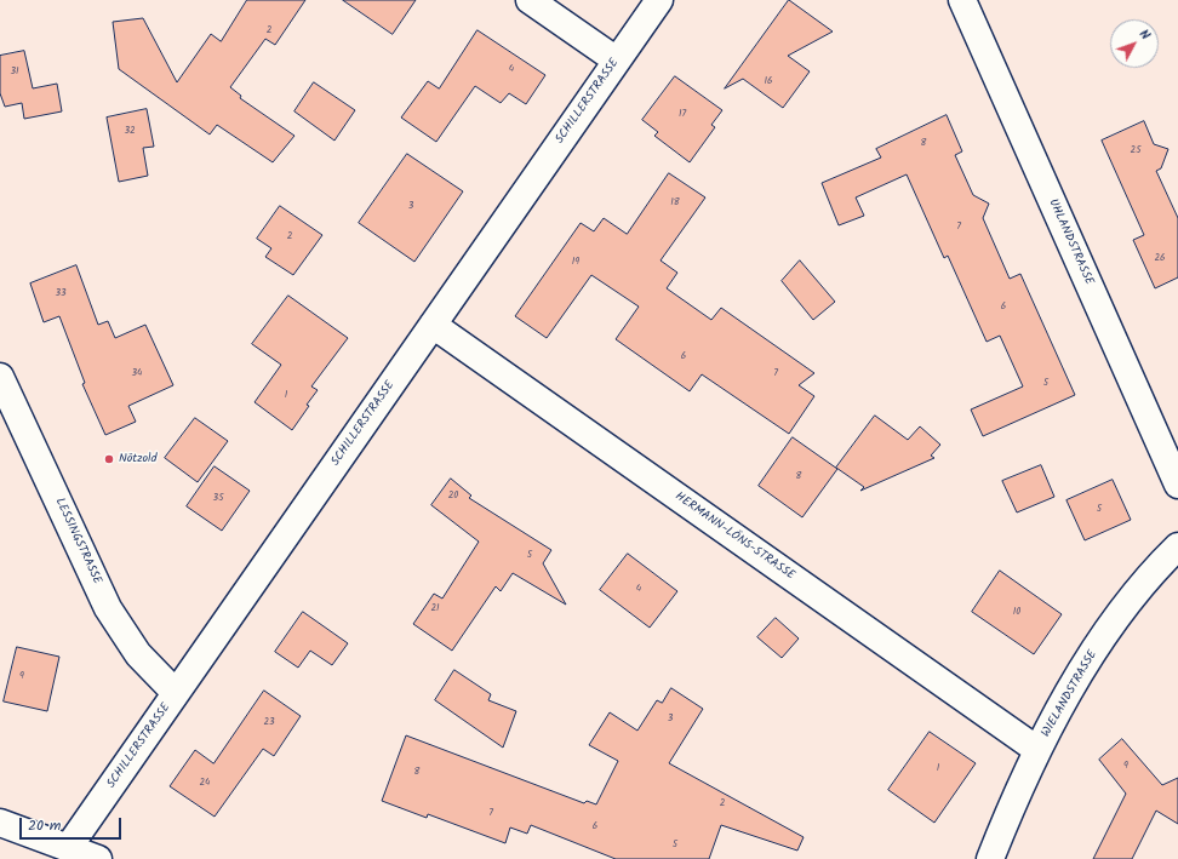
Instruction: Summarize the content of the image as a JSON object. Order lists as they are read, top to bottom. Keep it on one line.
{"streets":{"street":["SCHILLERSTRASSE","UHLANDSTRASSE","HERMANN-LÖNS-STRASSE","LESSINGSTRASSE","WIELANDSTRASSE"]},"crossings":[["SCHILLERSTRASSE","HERMANN-LÖNS-STRASSE"],["SCHILLERSTRASSE","LESSINGSTRASSE"],["HERMANN-LÖNS-STRASSE","WIELANDSTRASSE"]],"places":["Nötzold"],"house_numbers":["2","4","31","16","17","32","8","25","18","3","7","2","26","19","33","6","6","34","7","5","1","8","20","35","5","5","4","21","10","9","3","23","9","1","8","24","2","7","6","5"],"scale_bar":"20 m","north":"top right"}
